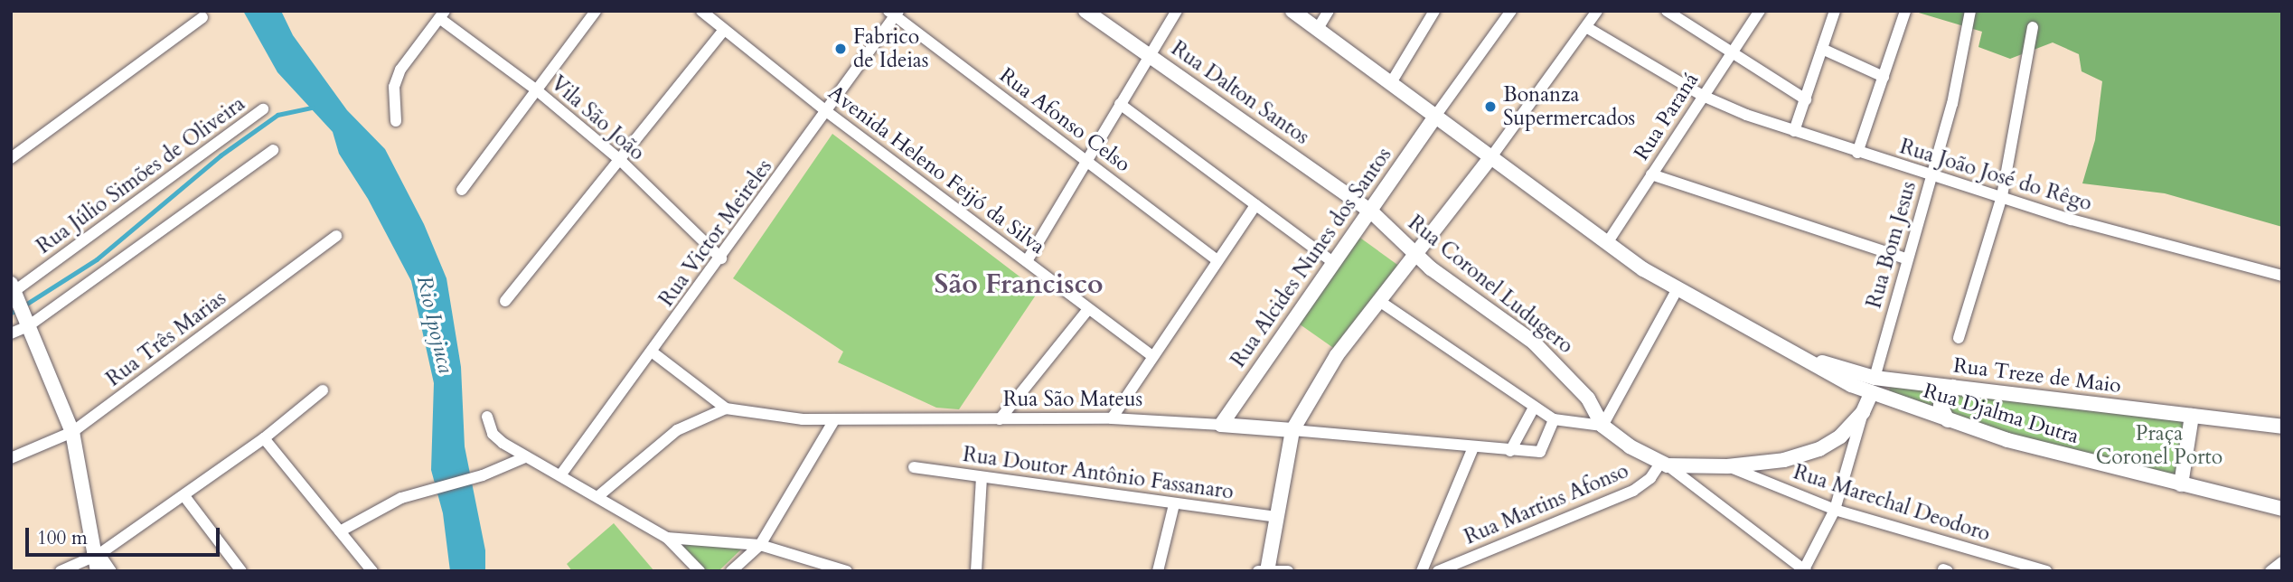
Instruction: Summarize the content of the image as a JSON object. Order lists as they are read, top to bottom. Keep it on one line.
{"streets":{"main road":["Rua Dalton Santos","Rua Alcides Nunes dos Santos","Rua Coronel Ludugero","Rua Treze de Maio","Rua São Mateus","Rua Djalma Dutra"],"street":["Rua Paraná","Vila São João","Rua Afonso Celso","Avenida Heleno Feijó da Silva","Rua Júlio Simões de Oliveira","Rua João José do Rêgo","Rua Victor Meireles","Rua Bom Jesus","Rua Três Marias","Rua Doutor Antônio Fassanaro","Rua Marechal Deodoro","Rua Martins Afonso"]},"crossings":[["Rua Dalton Santos","Rua Alcides Nunes dos Santos"],["Rua Dalton Santos","Rua Coronel Ludugero"],["Rua Paraná","Rua João José do Rêgo"],["Vila São João","Rua Victor Meireles"],["Rua Afonso Celso","Rua Victor Meireles"],["Avenida Heleno Feijó da Silva","Rua Victor Meireles"],["Rua João José do Rêgo","Rua Bom Jesus"],["Rua Bom Jesus","Rua Treze de Maio"],["Rua Alcides Nunes dos Santos","Rua Coronel Ludugero"],["Rua Alcides Nunes dos Santos","Rua São Mateus"],["Rua Treze de Maio","Rua Djalma Dutra"]],"districts":["São Francisco"],"water":["Rio Ipojuca"],"parks":["Praça Coronel Porto"],"places":["Fabrico de Ideias","Bonanza Supermercados"],"scale_bar":"100 m"}
